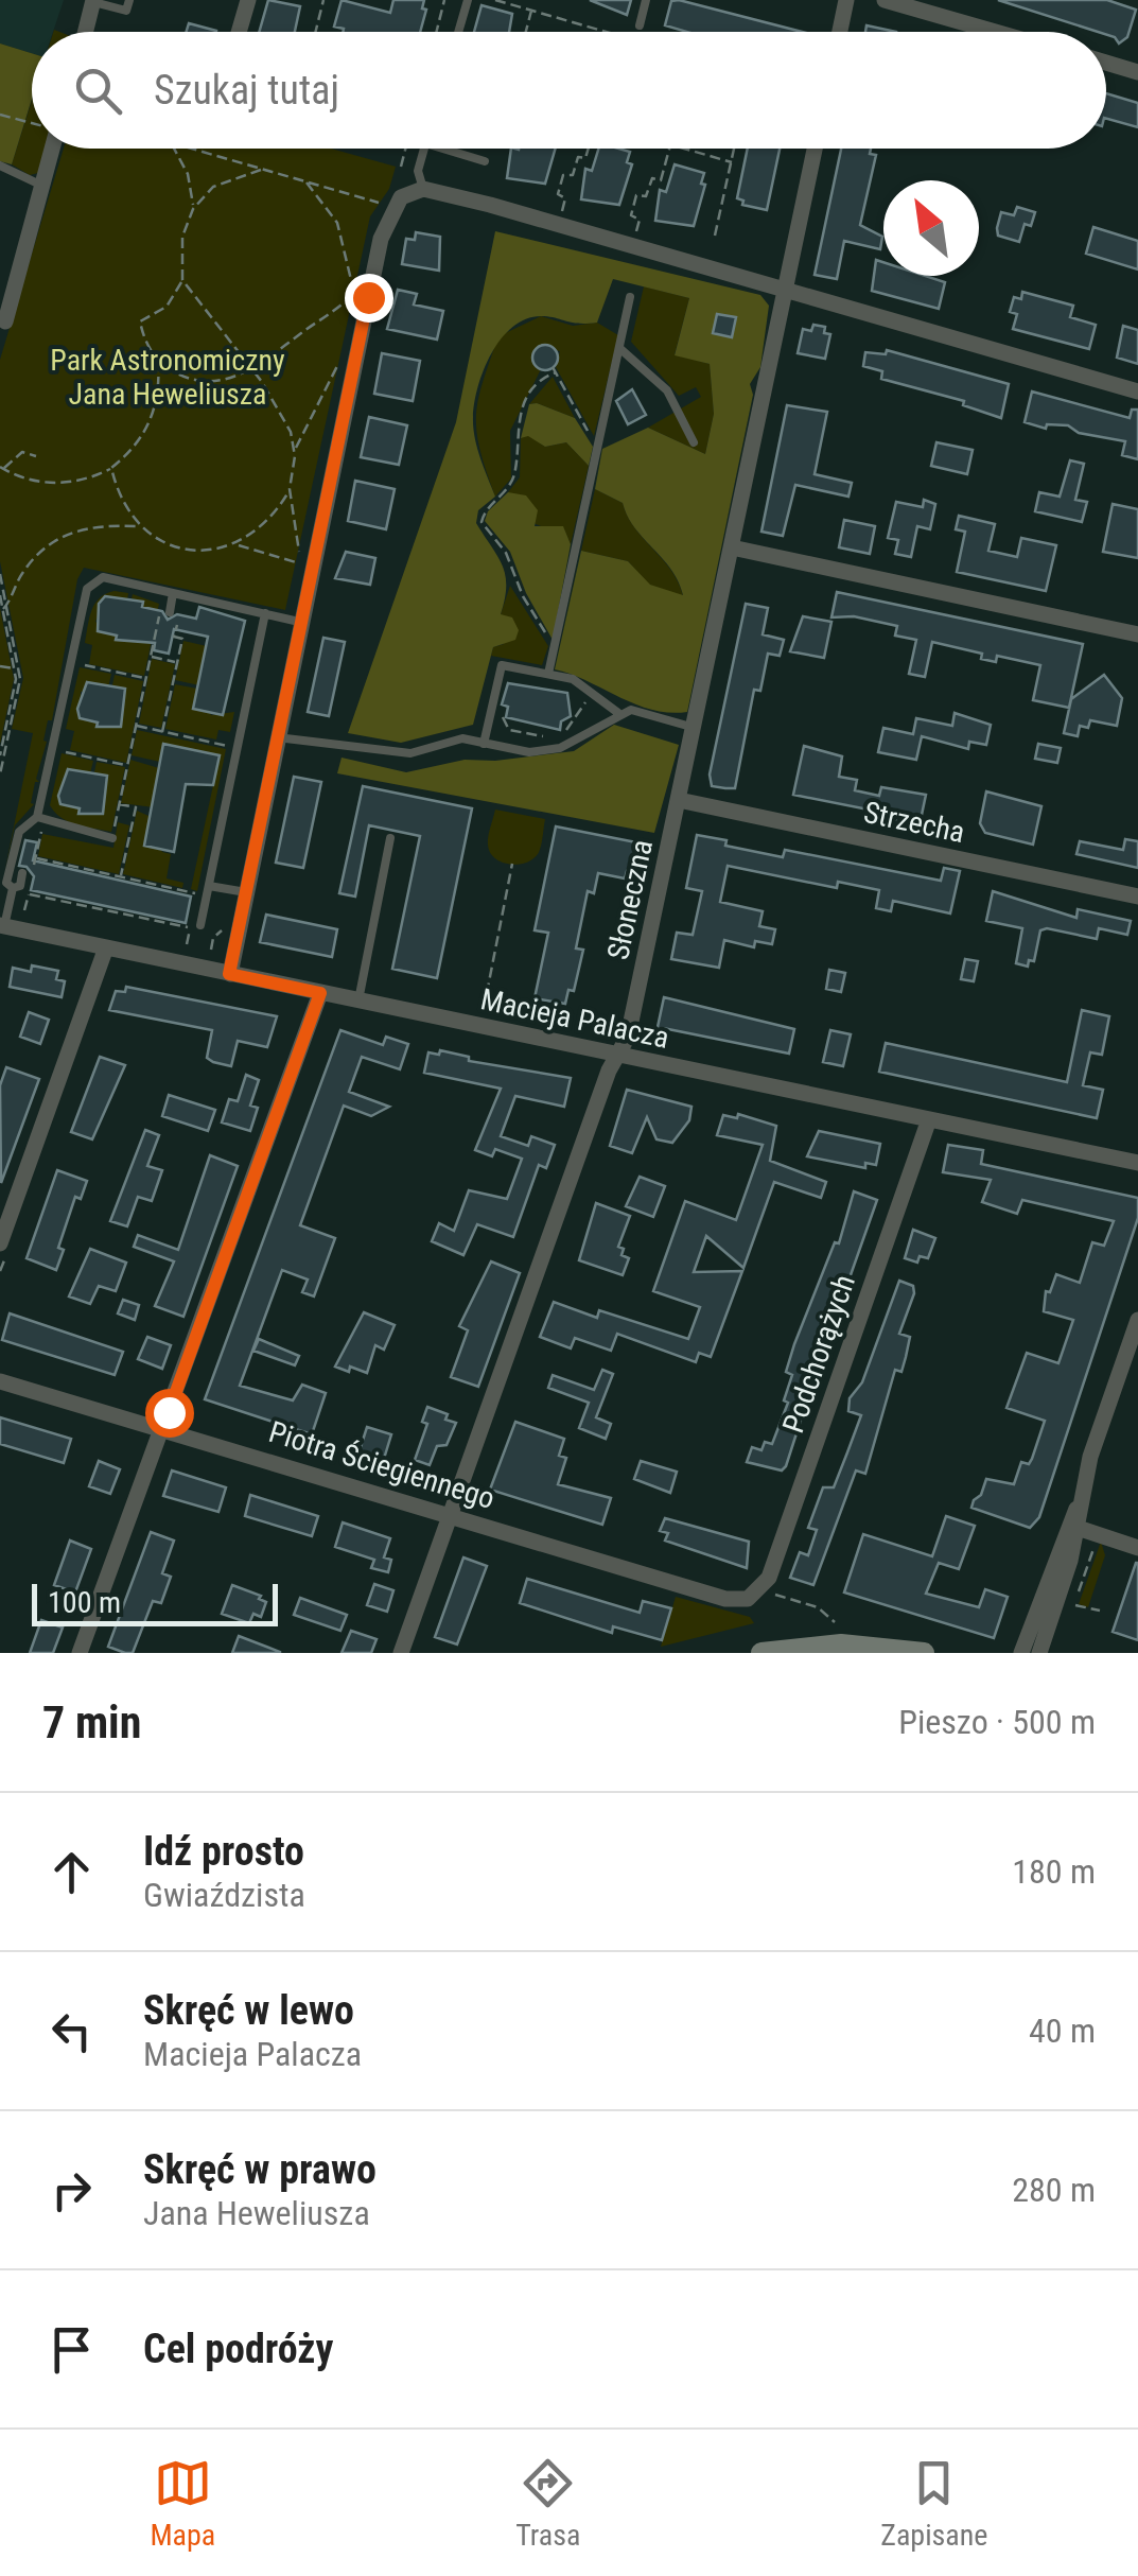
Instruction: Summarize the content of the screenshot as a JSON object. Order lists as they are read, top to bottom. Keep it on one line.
{"streets":{"street":["Strzecha","Słoneczna","Macieja Palacza","Podchorążych","Piotra Ściegiennego"]},"crossings":[["Strzecha","Słoneczna"],["Słoneczna","Macieja Palacza"],["Słoneczna","Piotra Ściegiennego"],["Macieja Palacza","Podchorążych"],["Podchorążych","Piotra Ściegiennego"]],"parks":["Park Astronomiczny Jana Heweliusza"],"scale_bar":"100 m","north":"top left","page":{"search":"Szukaj tutaj","scale":"100 m","heading":["7 min","Pieszo · 500 m"],"list":[["Idź prosto","Gwiaździsta","180 m"],["Skręć w lewo","Macieja Palacza","40 m"],["Skręć w prawo","Jana Heweliusza","280 m"],"Cel podróży"],"nav":["Mapa","Trasa","Zapisane"]}}
